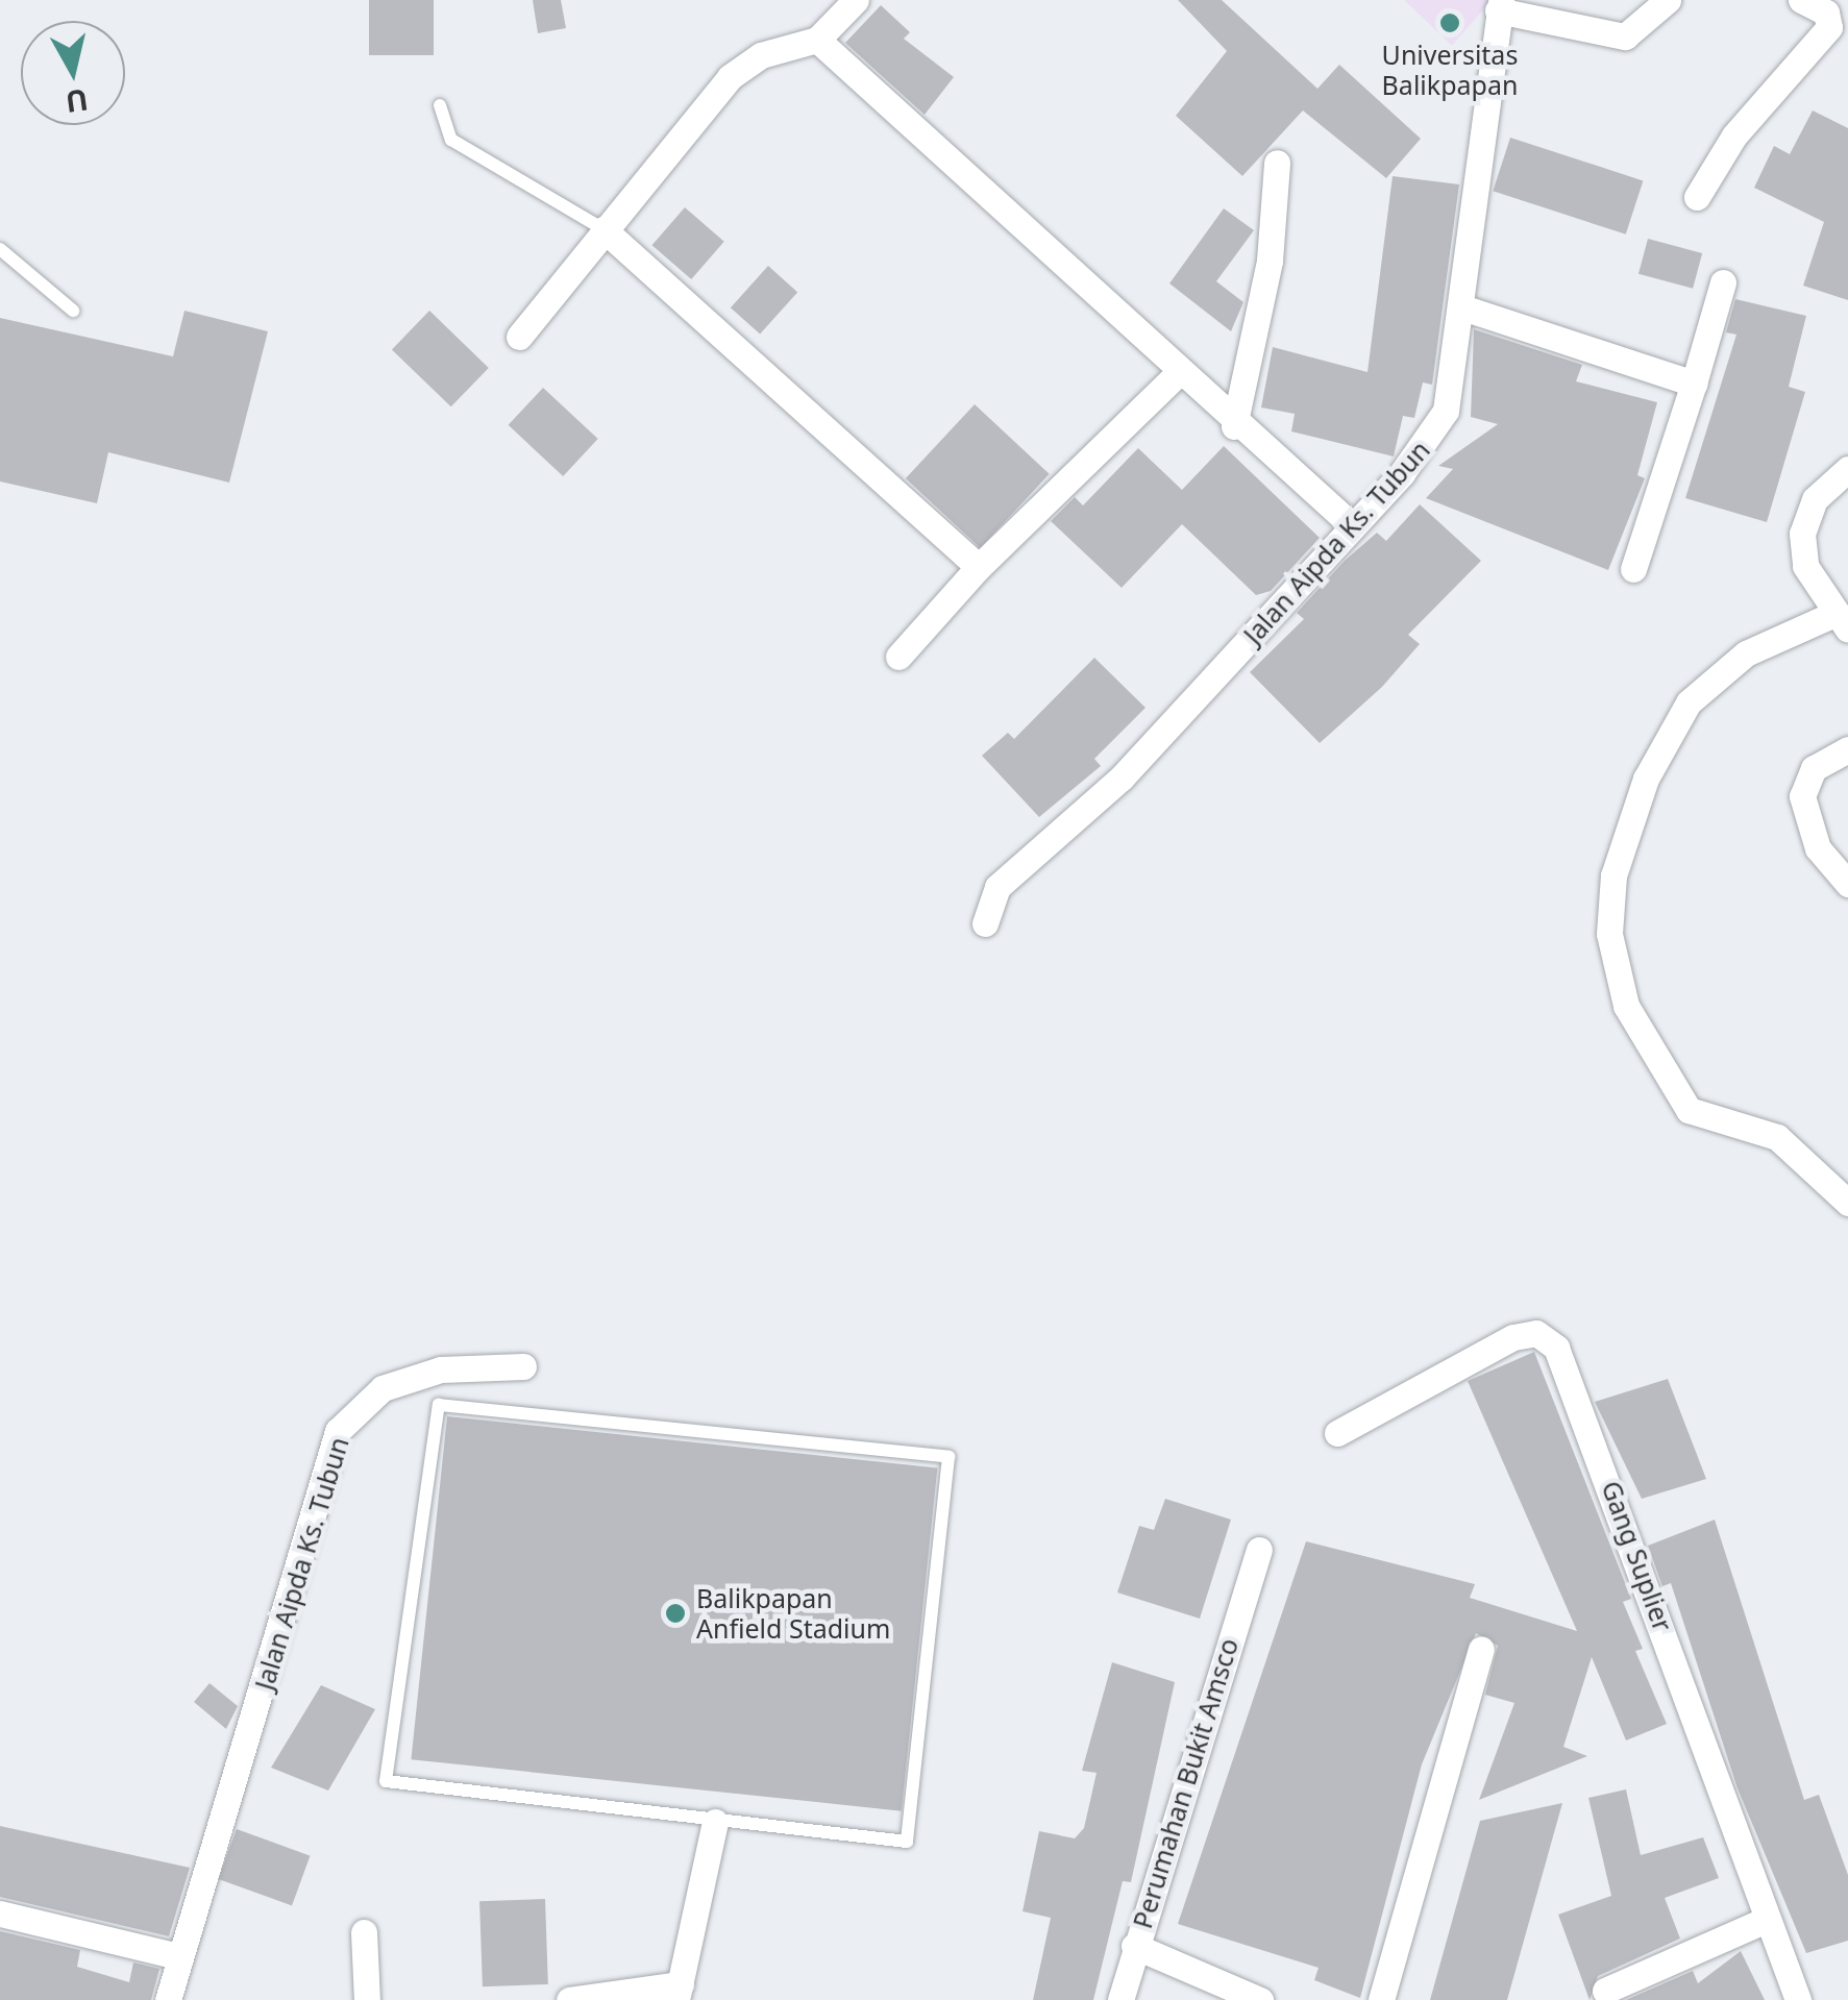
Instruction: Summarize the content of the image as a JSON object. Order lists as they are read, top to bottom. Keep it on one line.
{"streets":{"street":["Jalan Aipda Ks. Tubun","Gang Suplier","Perumahan Bukit Amsco"]},"places":["Universitas Balikpapan","Balikpapan Anfield Stadium"],"north":"bottom"}
